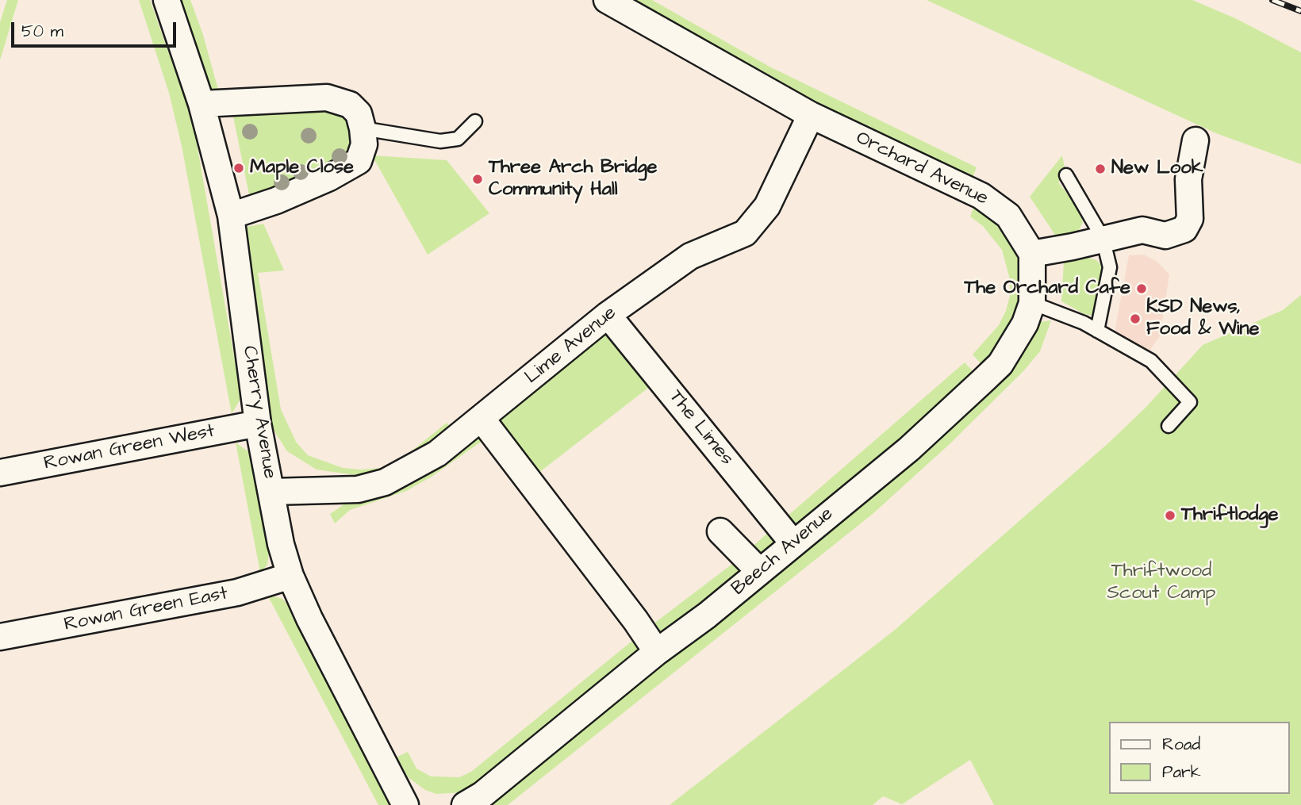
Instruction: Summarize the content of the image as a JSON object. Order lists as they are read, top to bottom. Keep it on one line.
{"streets":{"street":["Orchard Avenue","Lime Avenue","Cherry Avenue","The Limes","Rowan Green West","Beech Avenue","Rowan Green East"]},"crossings":[["Orchard Avenue","Lime Avenue"],["Orchard Avenue","Beech Avenue"],["Lime Avenue","Cherry Avenue"],["Lime Avenue","The Limes"],["Cherry Avenue","Rowan Green West"],["Cherry Avenue","Rowan Green East"],["The Limes","Beech Avenue"]],"parks":["Thriftwood Scout Camp"],"places":["Maple Close","New Look","Three Arch Bridge Community Hall","The Orchard Cafe","KSD News, Food & Wine","Thriftlodge"],"legend":["Road","Park"],"scale_bar":"50 m"}
